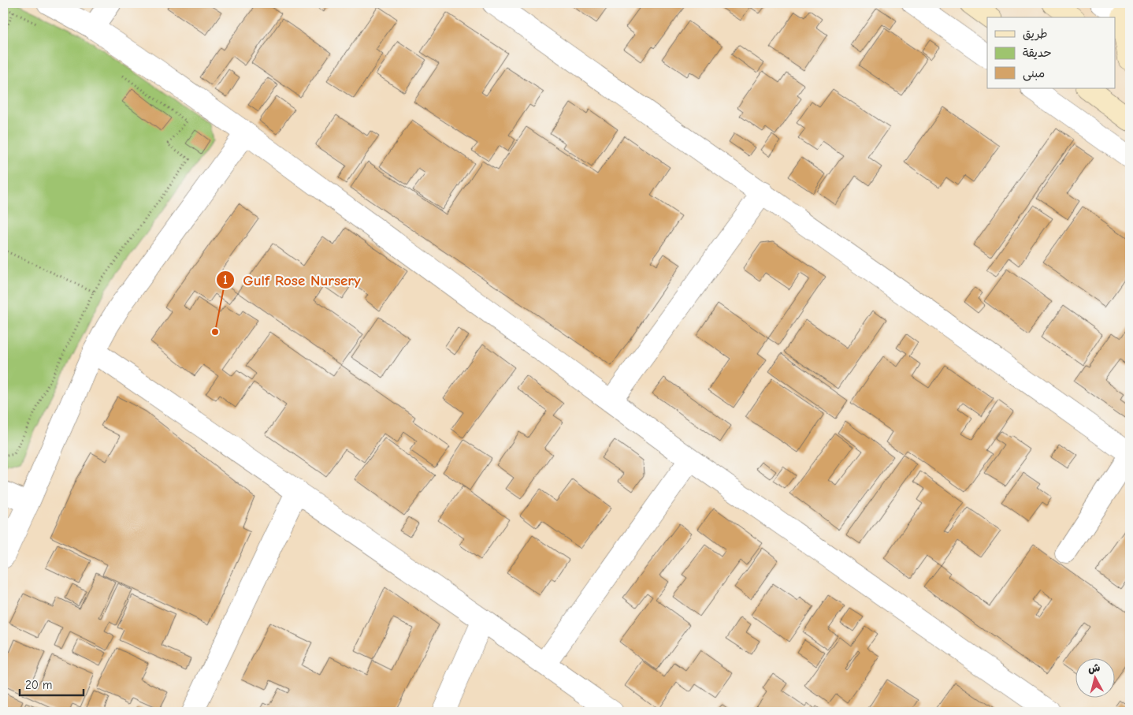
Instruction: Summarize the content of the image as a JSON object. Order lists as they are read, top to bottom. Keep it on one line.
{"places":["Gulf Rose Nursery"],"legend":["طريق","حديقة","مبنى"],"scale_bar":"20 m","north":"top"}
